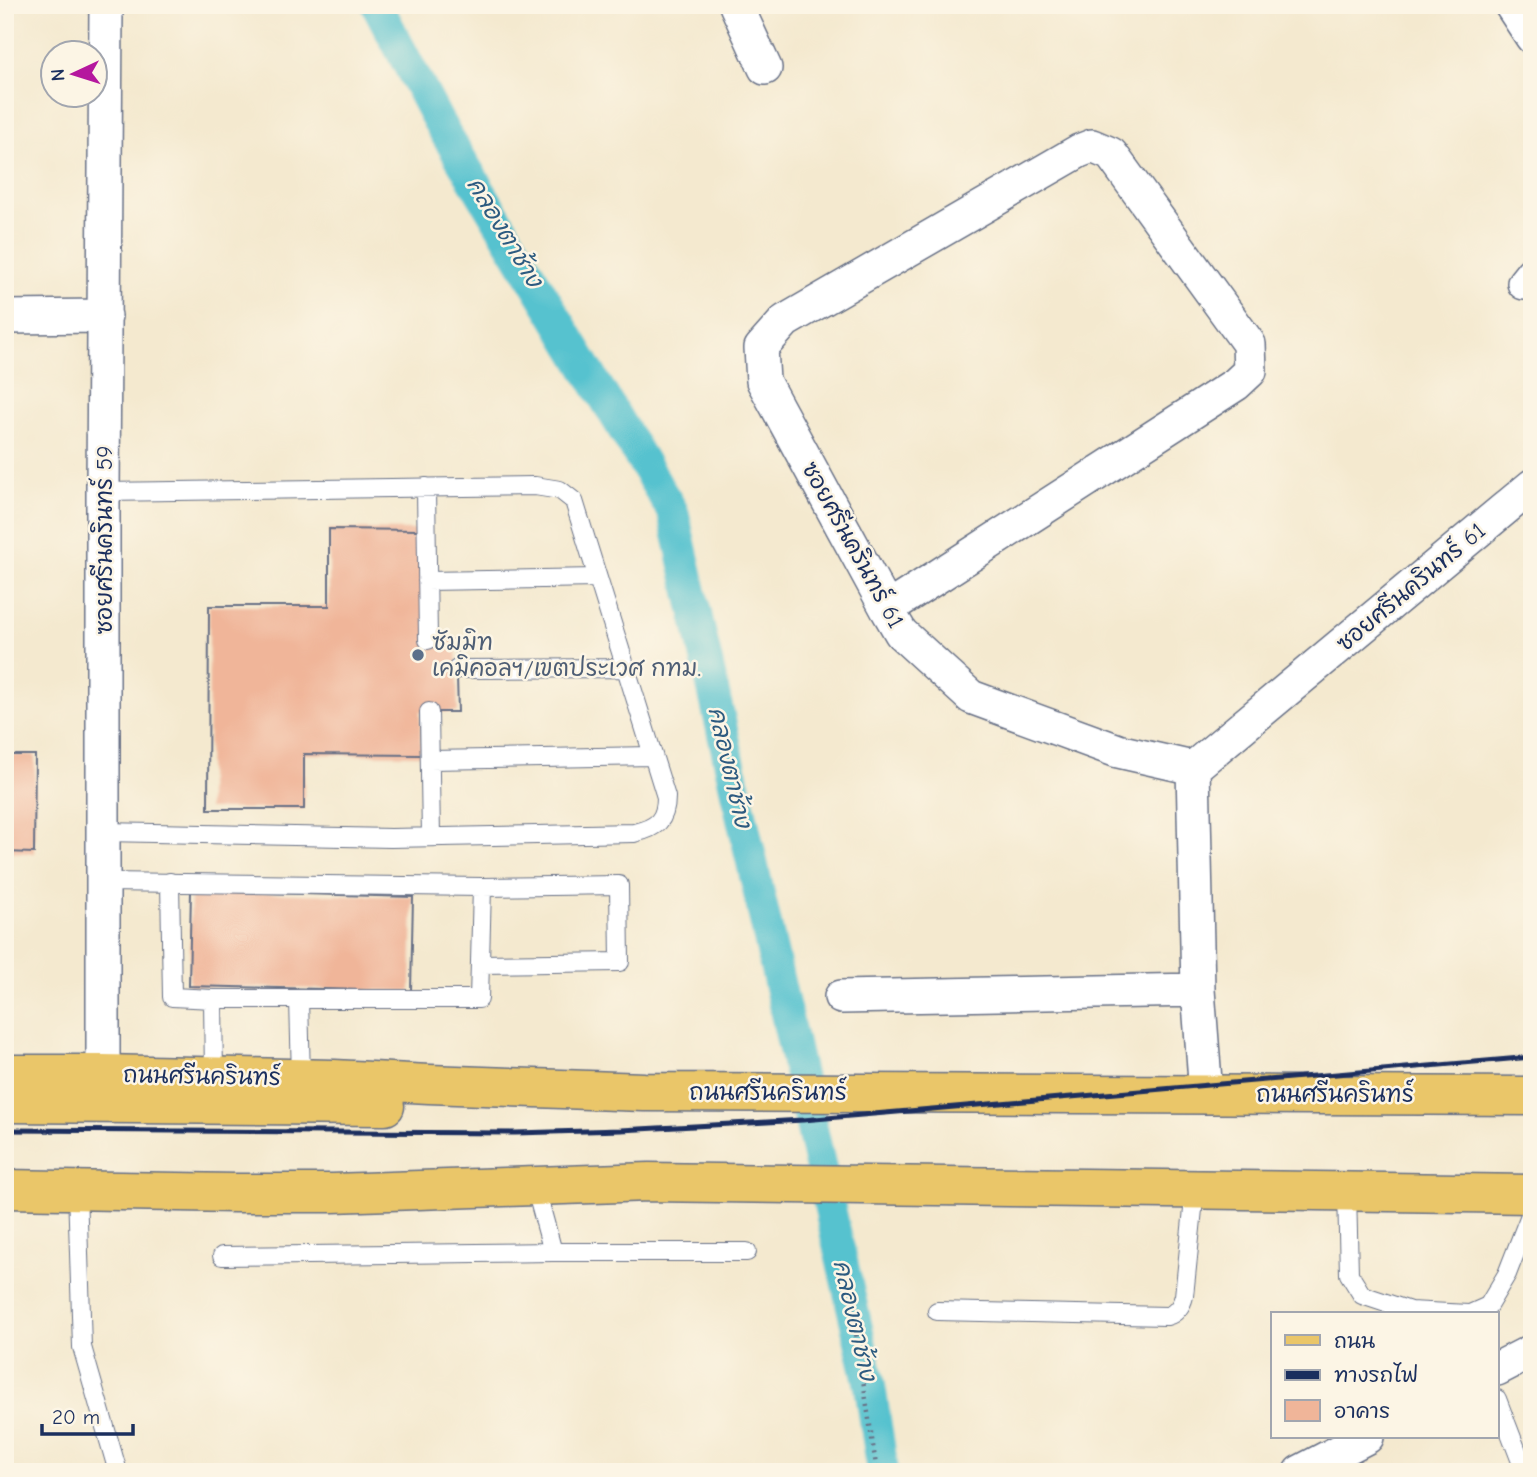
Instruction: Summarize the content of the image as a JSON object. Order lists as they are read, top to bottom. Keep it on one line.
{"streets":{"main road":["ถนนศรีนครินทร์"],"street":["ซอยศรีนครินทร์ 59","ซอยศรีนครินทร์ 61"]},"crossings":[["ซอยศรีนครินทร์ 59","ถนนศรีนครินทร์"]],"water":["คลองตาช้าง"],"places":["ซัมมิท เคมิคอลฯ/เขตประเวศ กทม."],"legend":["ถนน","ทางรถไฟ","อาคาร"],"scale_bar":"20 m","north":"left"}
